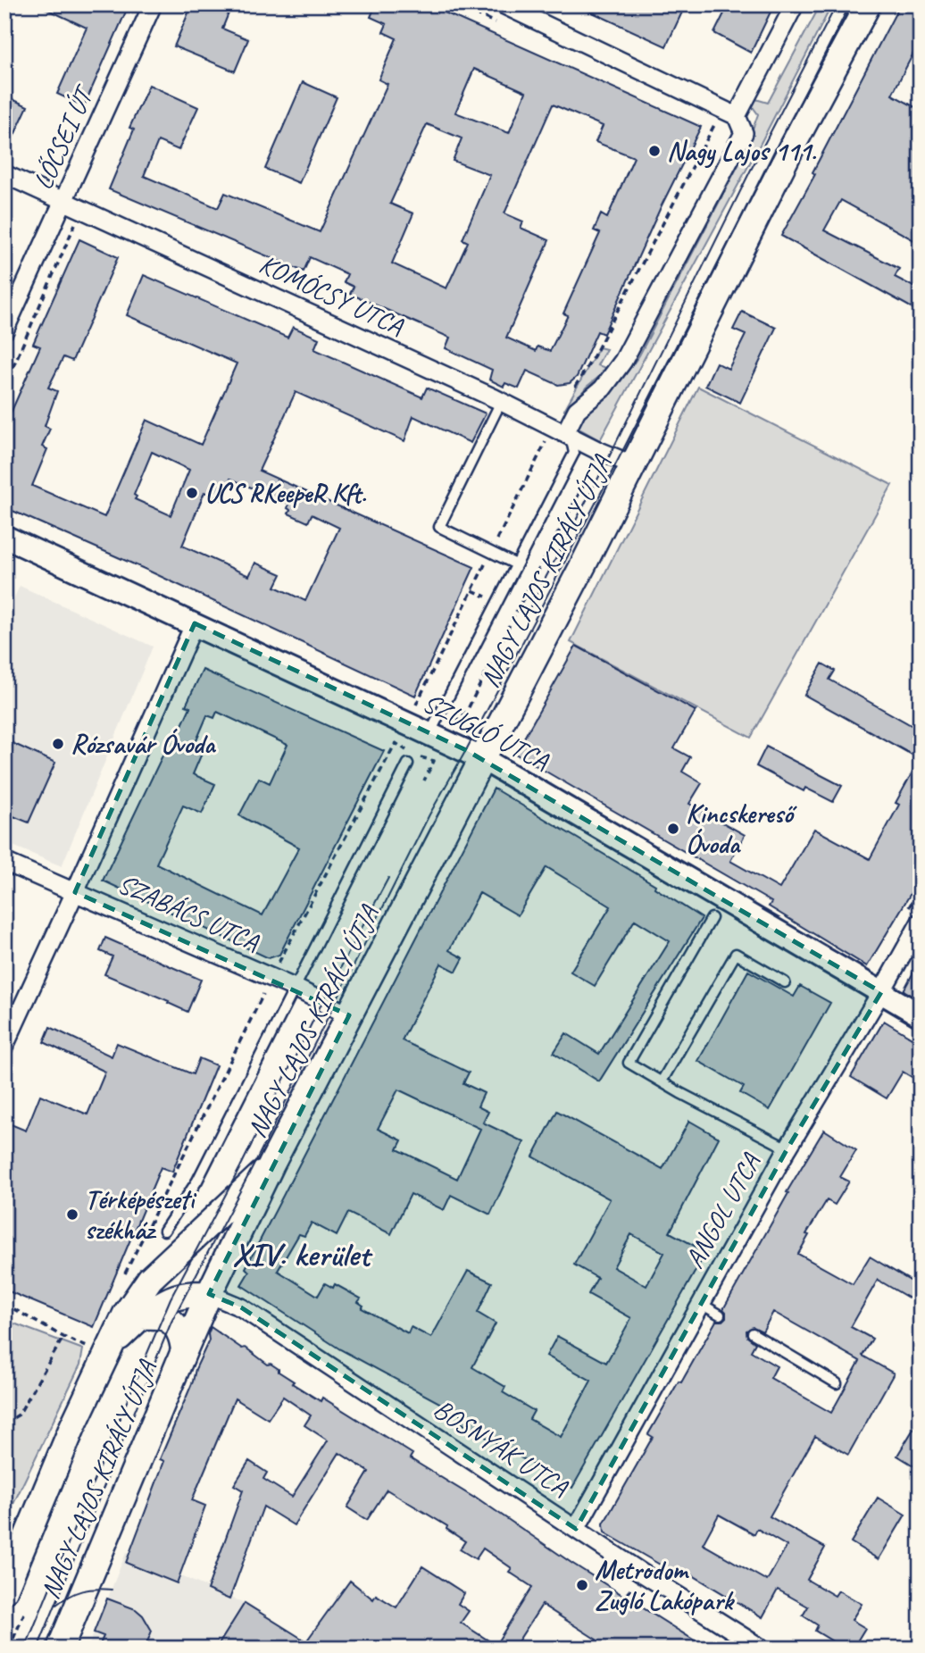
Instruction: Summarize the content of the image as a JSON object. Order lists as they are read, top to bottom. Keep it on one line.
{"streets":{"main road":["NAGY LAJOS KIRÁLY ÚTJA"],"street":["LŐCSEI ÚT","KOMÓCSY UTCA","SZUGLÓ UTCA","SZABÁCS UTCA","ANGOL UTCA","BOSNYÁK UTCA"]},"crossings":[["LŐCSEI ÚT","KOMÓCSY UTCA"],["KOMÓCSY UTCA","NAGY LAJOS KIRÁLY ÚTJA"],["NAGY LAJOS KIRÁLY ÚTJA","SZUGLÓ UTCA"],["NAGY LAJOS KIRÁLY ÚTJA","SZABÁCS UTCA"],["NAGY LAJOS KIRÁLY ÚTJA","BOSNYÁK UTCA"],["SZUGLÓ UTCA","ANGOL UTCA"],["ANGOL UTCA","BOSNYÁK UTCA"]],"districts":["XIV. kerület"],"places":["Nagy Lajos 111.","UCS RKeepeR Kft.","Rózsavár Óvoda","Kincskereső Óvoda","Térképészeti székház","Metrodom Zugló Lakópark"]}
